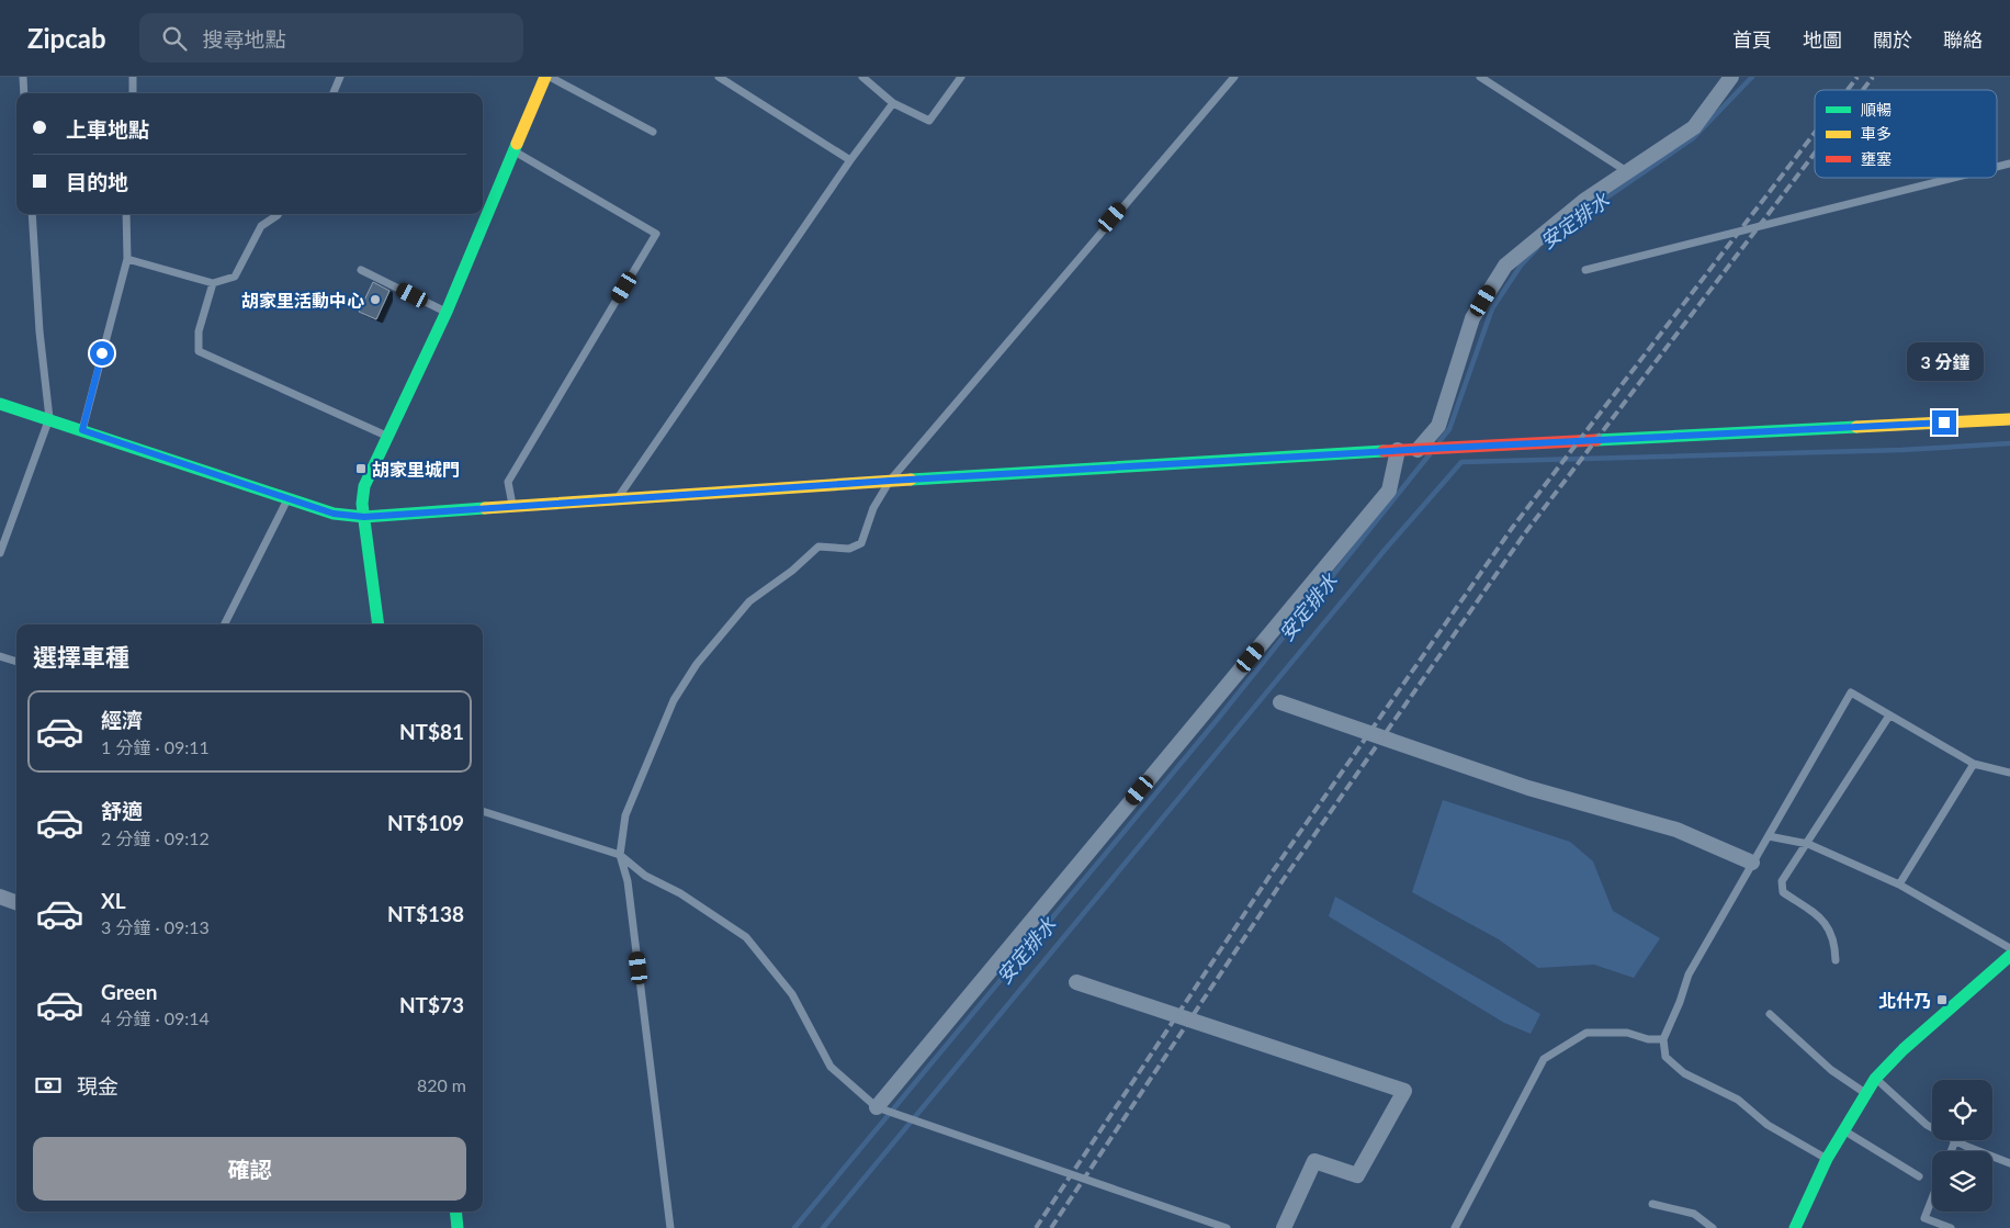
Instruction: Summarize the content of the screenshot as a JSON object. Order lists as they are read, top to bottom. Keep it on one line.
{"water":["安定排水"],"places":{"other":["胡家里活動中心"],"transit":["胡家里城門","北什乃"]},"legend":["順暢","車多","壅塞"],"page":{"header":"Zipcab","search":"搜尋地點","nav":["首頁","地圖","關於","聯絡"],"banner":["上車地點","目的地"],"bubble":"3 分鐘","heading":"選擇車種","list":[{"name":"經濟","note":"1 分鐘 · 09:11","value":"NT$81"},{"name":"舒適","note":"2 分鐘 · 09:12","value":"NT$109"},{"name":"XL","note":"3 分鐘 · 09:13","value":"NT$138"},{"name":"Green","note":"4 分鐘 · 09:14","value":"NT$73"}],"pay":["現金","820 m"],"buttons":"確認"}}
